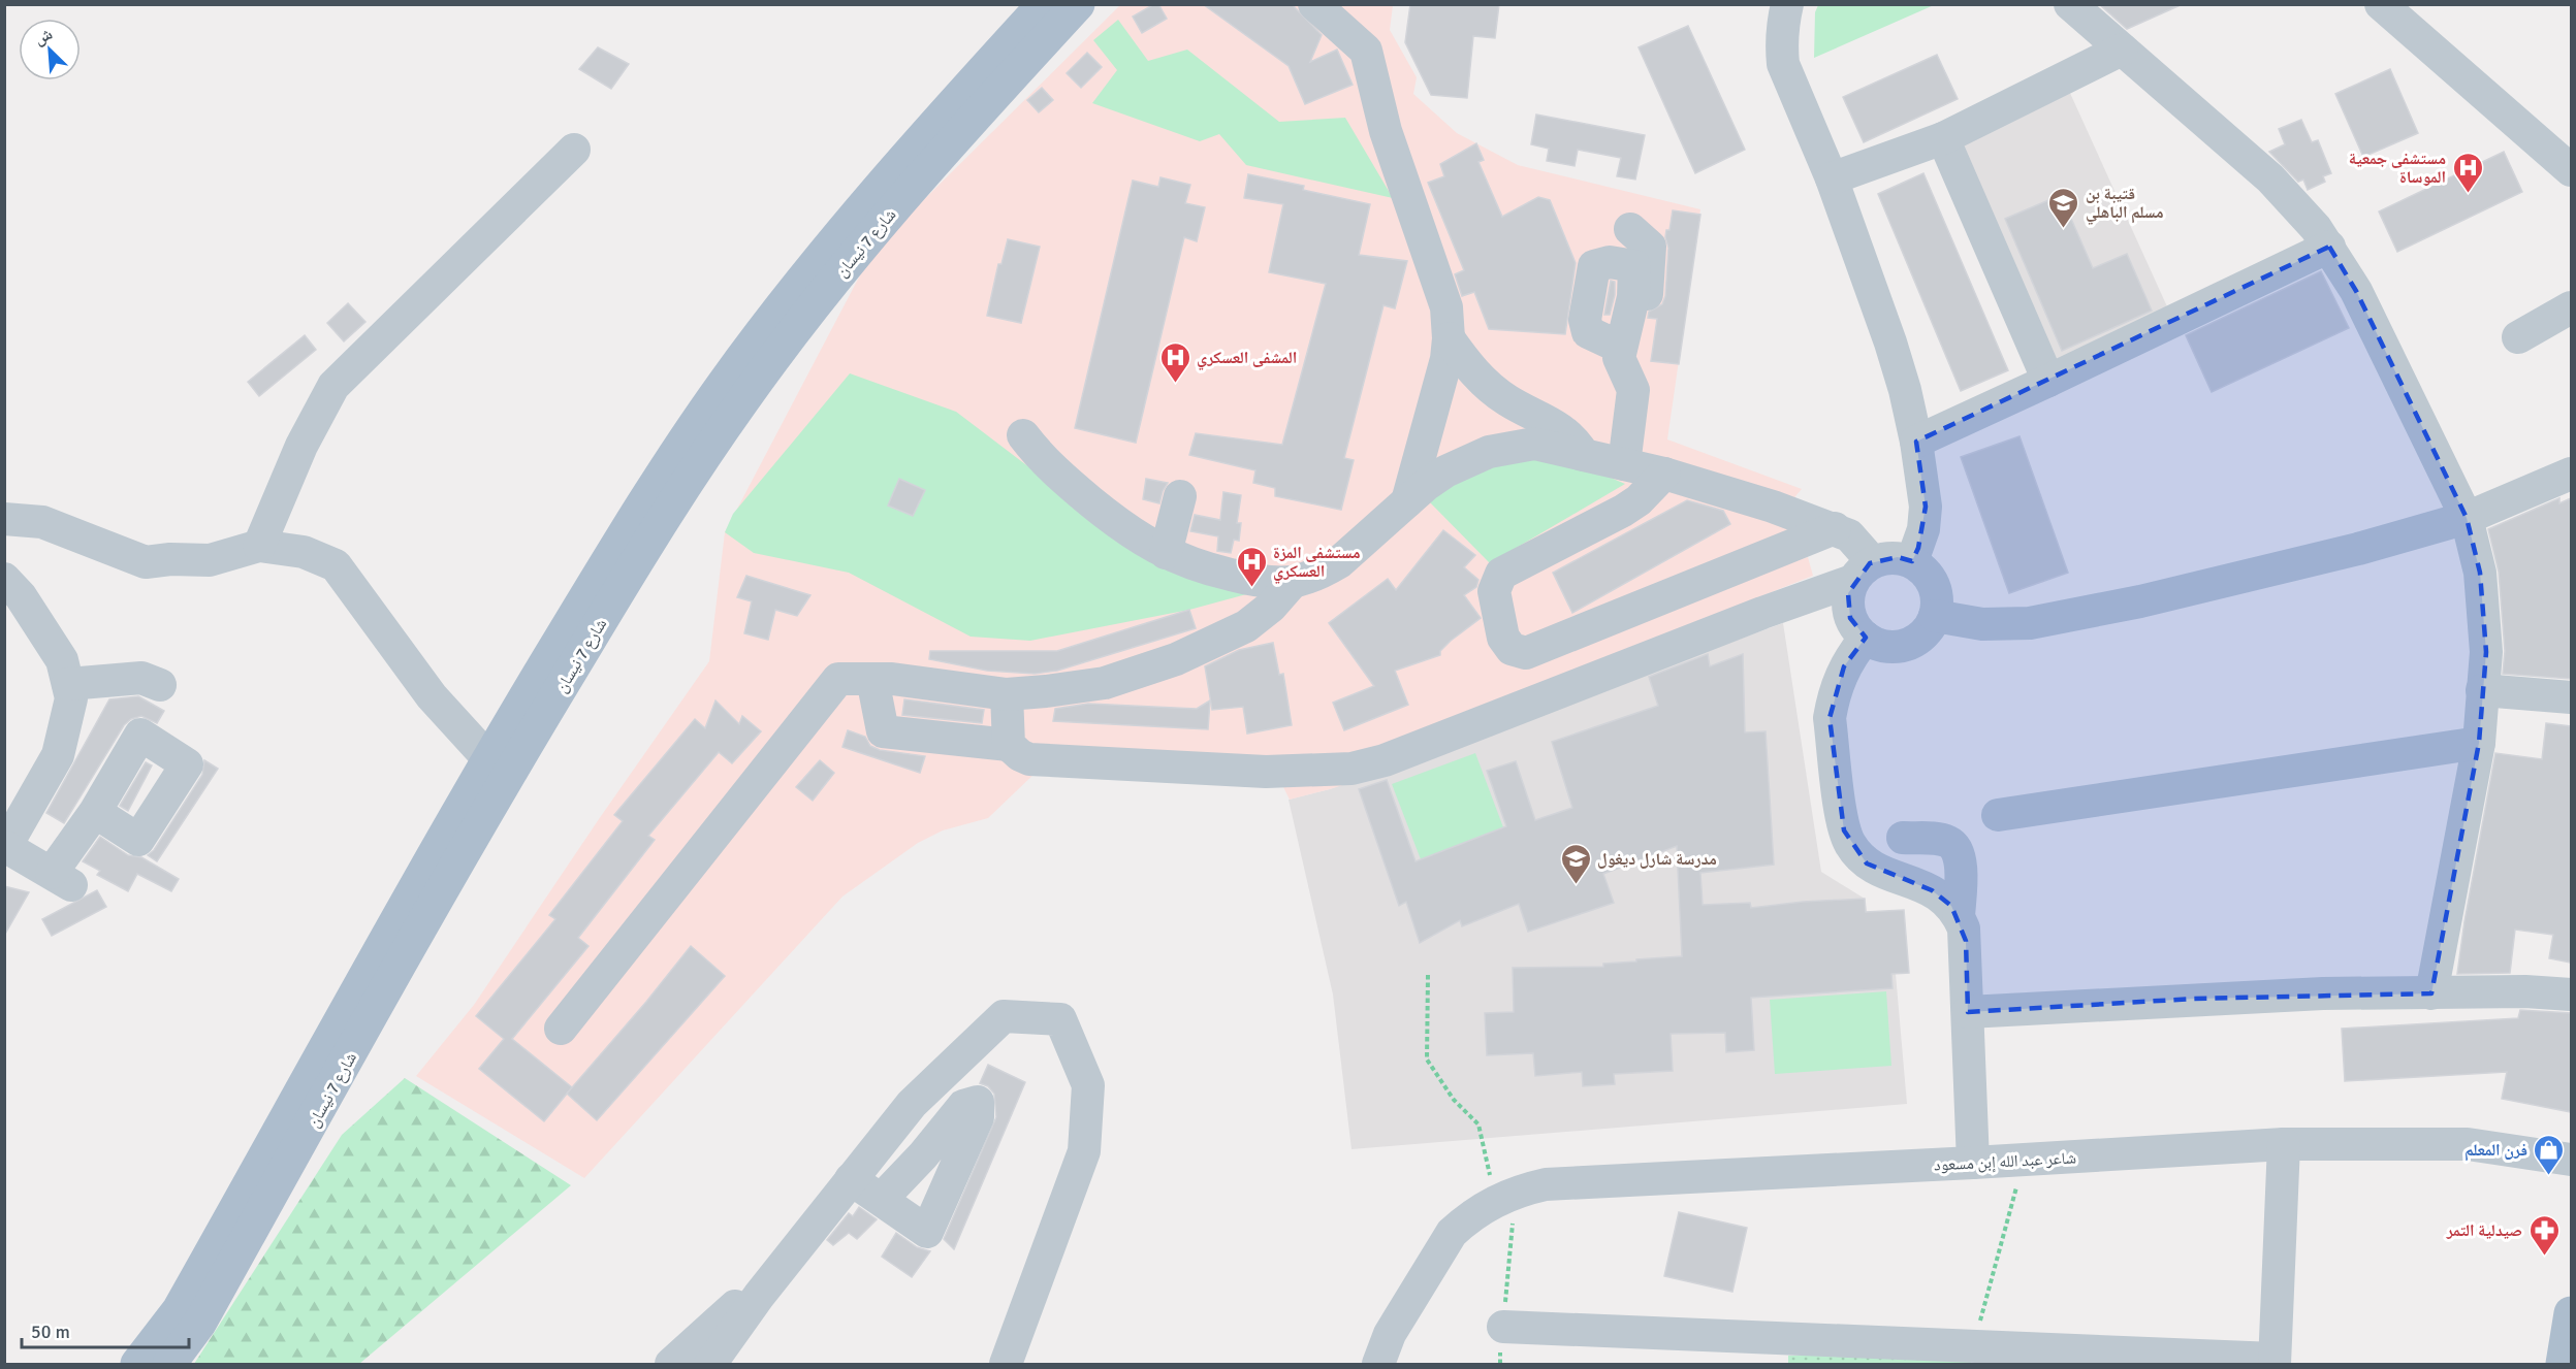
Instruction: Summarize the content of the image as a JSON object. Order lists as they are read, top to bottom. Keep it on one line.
{"streets":{"main road":["شارع 7 نيسان"],"street":["شاعر عبد الله إبن مسعود"]},"places":{"hospital":["مستشفى جمعية الموساة","المشفى العسكري","مستشفى المزة العسكري"],"school or university":["قتيبة بن مسلم الباهلي","مدرسة شارل ديغول"],"shop":["فرن المعلم"],"pharmacy":["صيدلية التمر"]},"scale_bar":"50 m","north":"top left"}
